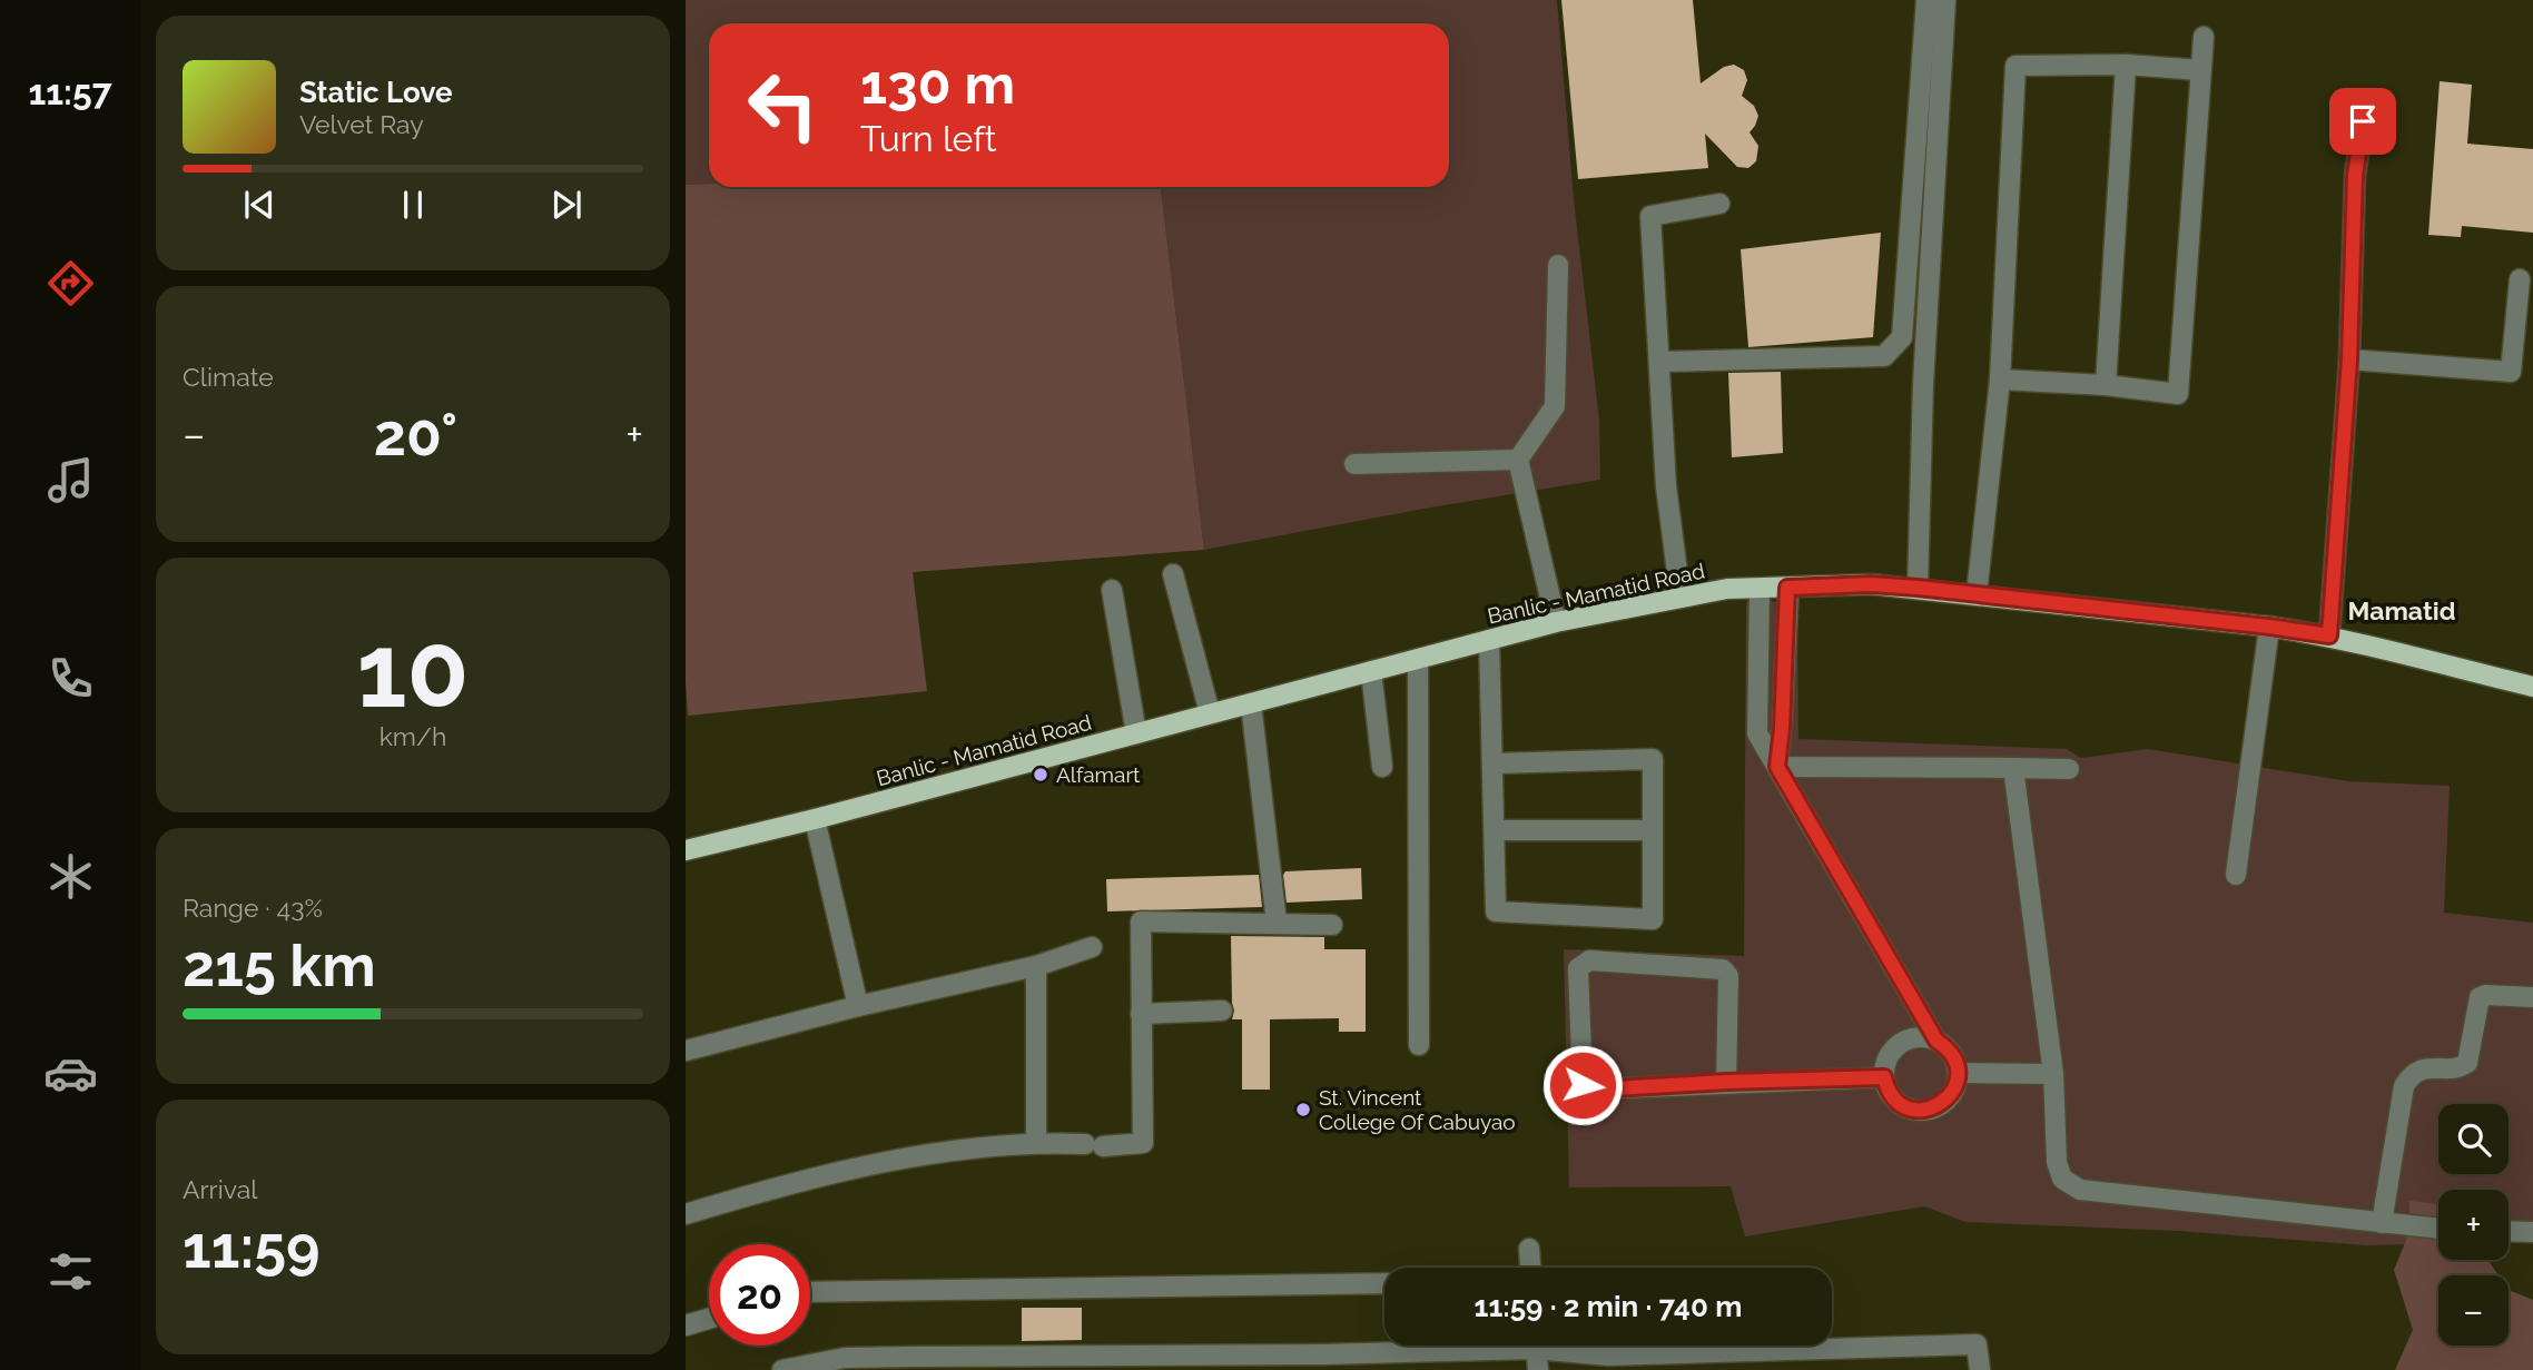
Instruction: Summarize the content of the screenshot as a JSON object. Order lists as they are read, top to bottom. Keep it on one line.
{"streets":{"main road":["Banlic - Mamatid Road"]},"districts":["Mamatid"],"places":["Alfamart","St. Vincent College Of Cabuyao"],"page":{"tabs":"11:57","turn":["130 m","Turn left"],"song":["Static Love","Velvet Ray"],"tile":["Climate",["10","km/h"],["Range · 43%","215 km"],["Arrival","11:59"]],"heat":["−","20°","+"],"map_buttons":["+","−"],"limit":"20","trip":"11:59 · 2 min · 740 m"}}
